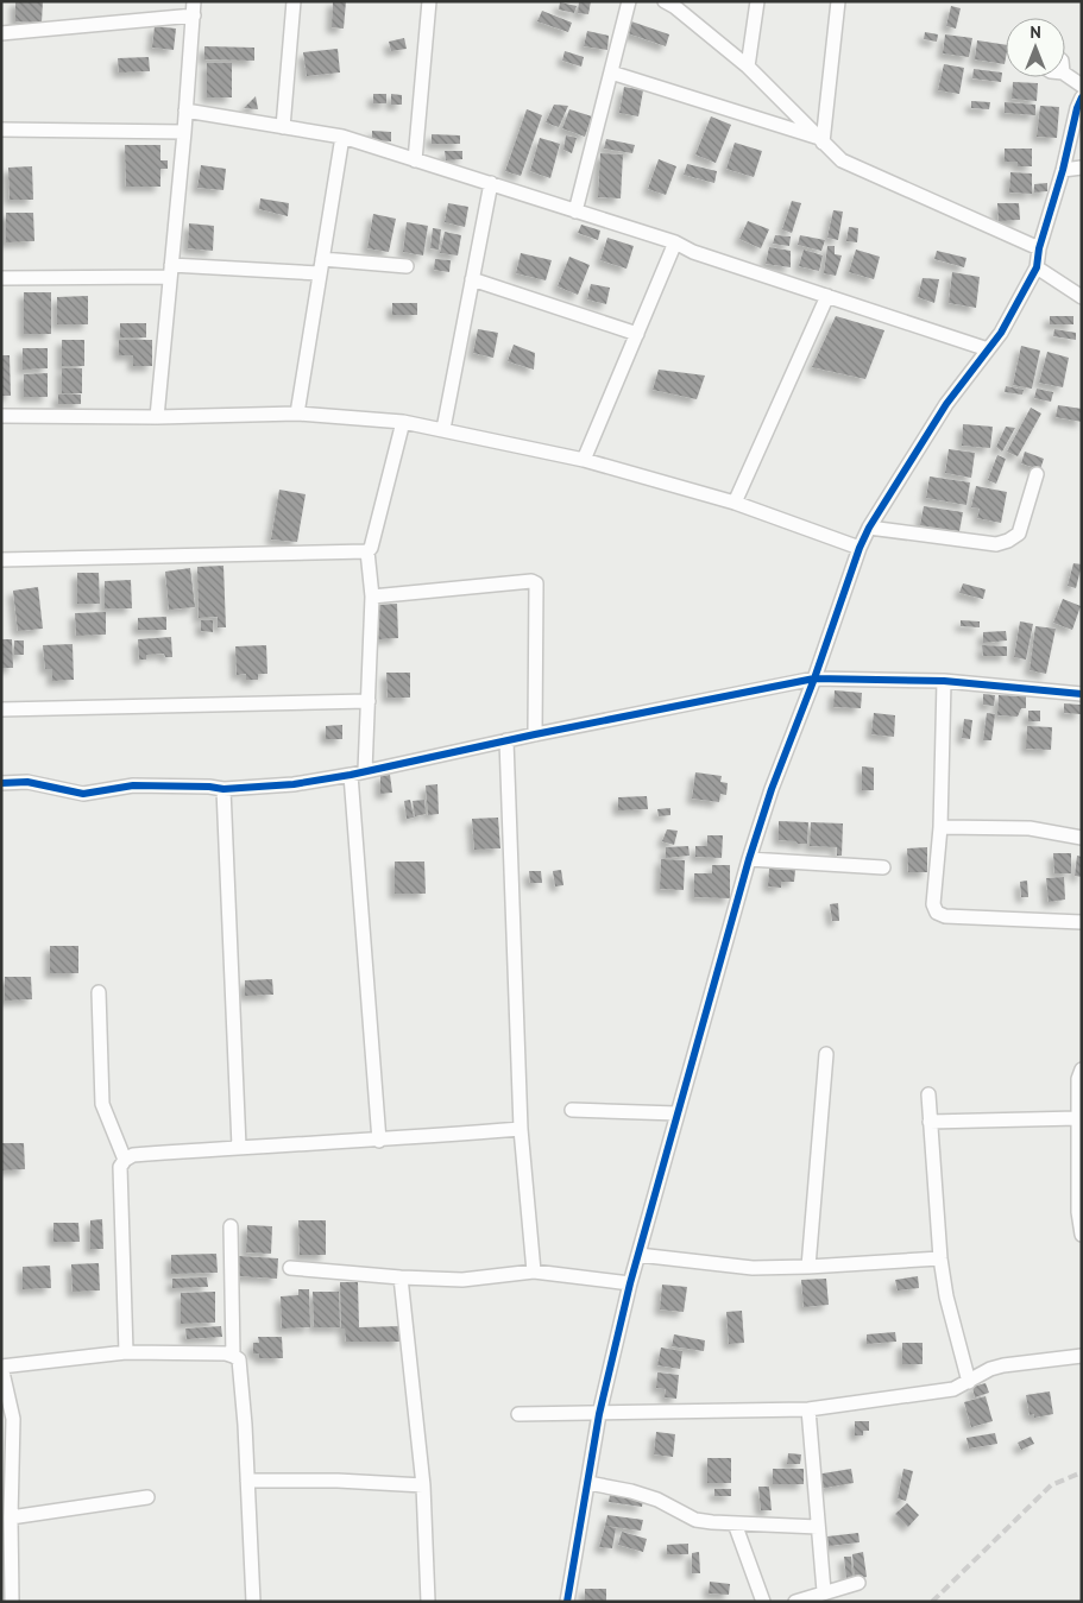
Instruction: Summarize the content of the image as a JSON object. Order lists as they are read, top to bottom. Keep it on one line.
{"north":"top"}
